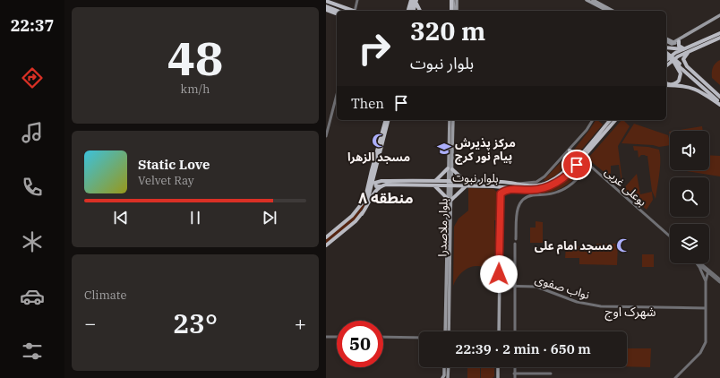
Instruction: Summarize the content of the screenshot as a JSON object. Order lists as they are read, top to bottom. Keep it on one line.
{"streets":{"main road":["بلوار نبوت","بلوار ملاصدرا"],"street":["بوعلی غربی","نواب صفوی"]},"crossings":[["بلوار نبوت","بلوار ملاصدرا"]],"districts":["منطقه ۸","شهرک اوج"],"places":{"mosque":["مسجد الزهرا","مسجد امام علی"],"school or university":["مرکز پذیرش پیام نور کرج"]},"page":{"tabs":"22:37","tile":[["48","km/h"],"Climate"],"turn":["320 m","بلوار نبوت"],"then":"Then","song":["Static Love","Velvet Ray"],"heat":["−","23°","+"],"limit":"50","trip":"22:39 · 2 min · 650 m"}}
